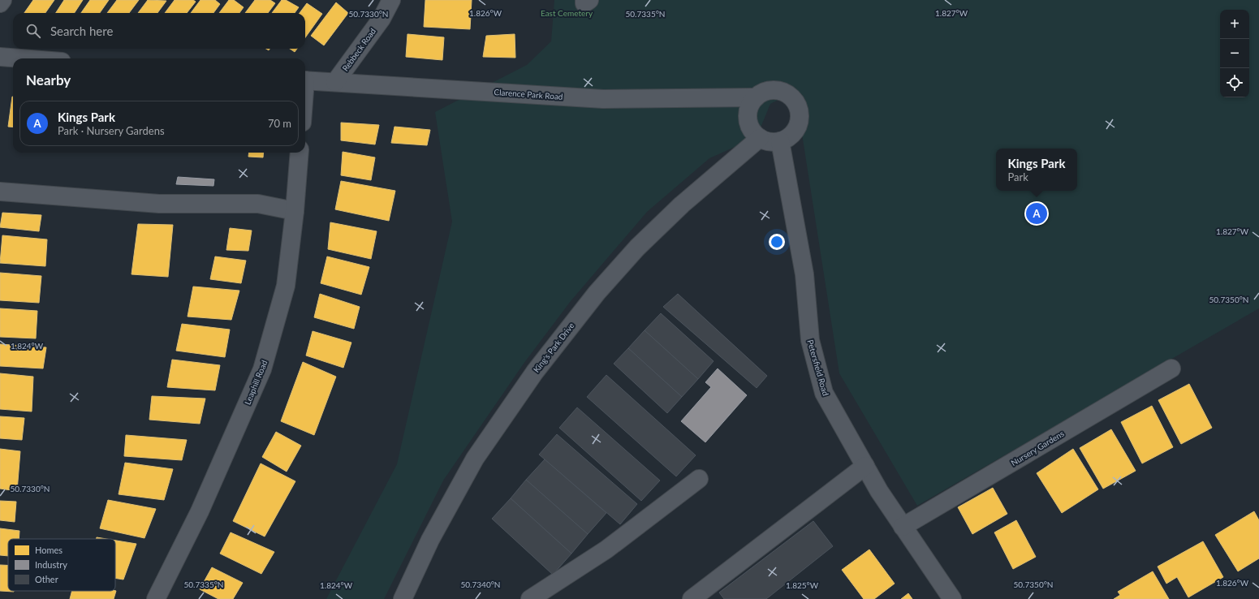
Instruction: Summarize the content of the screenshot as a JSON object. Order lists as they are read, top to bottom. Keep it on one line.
{"streets":{"street":["Rebbeck Road","Clarence Park Road","King's Park Drive","Petersfield Road","Leaphill Road","Nursery Gardens"]},"crossings":[["Rebbeck Road","Clarence Park Road"],["Clarence Park Road","King's Park Drive"],["Clarence Park Road","Petersfield Road"],["King's Park Drive","Petersfield Road"],["Petersfield Road","Nursery Gardens"]],"parks":["East Cemetery"],"legend":["Homes","Industry","Other"],"page":{"map_buttons":["+","−"],"search":"Search here","heading":"Nearby","list":[{"mark":"A","name":"Kings Park","note":"Park · Nursery Gardens","value":"70 m"}],"popup":["Kings Park","Park"],"pins":"A"},"coordinates":["1.826°W","1.827°W","50.7330°N","50.7335°N","50.7350°N","1.824°W","50.7340°N","1.825°W"]}
